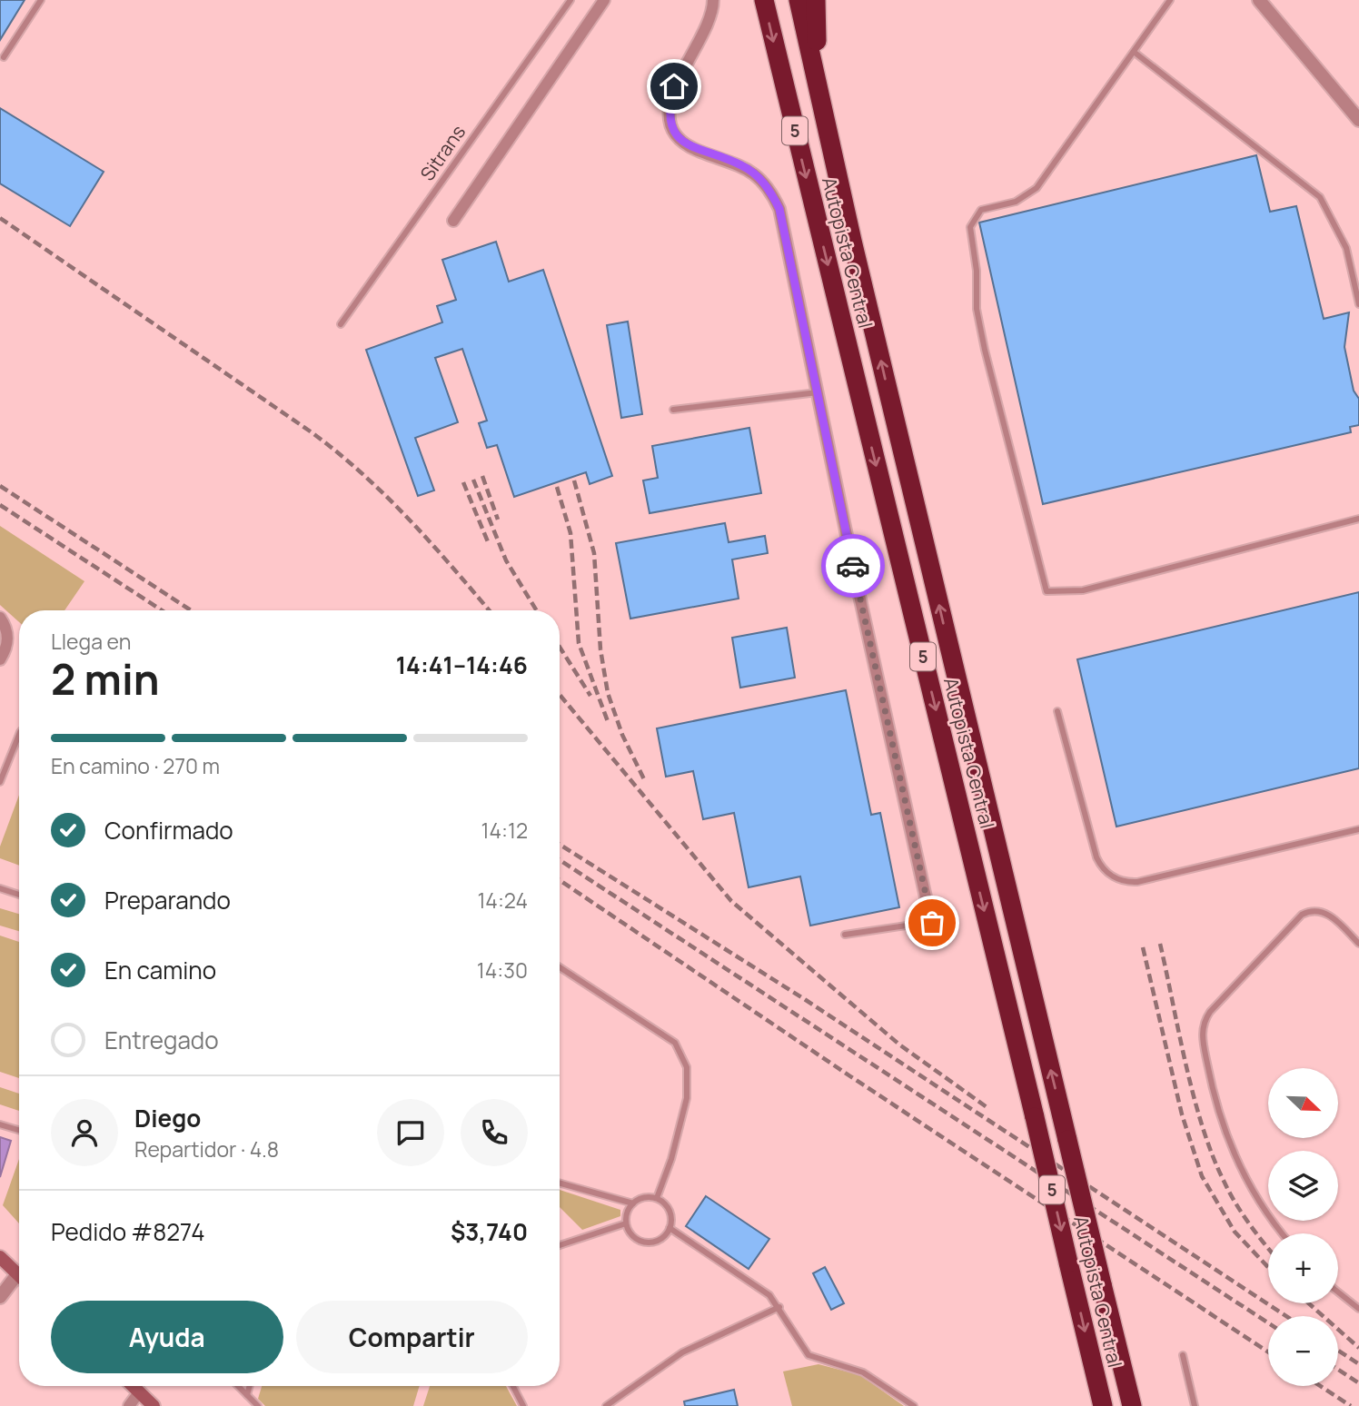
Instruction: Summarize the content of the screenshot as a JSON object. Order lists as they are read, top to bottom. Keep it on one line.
{"streets":{"highway":["5","Autopista Central"],"lane":["Sitrans"]},"north":"bottom right","page":{"heading":["2 min","Llega en","14:41–14:46"],"panel":["Diego","Repartidor · 4.8","Pedido #8274","$3,740"],"bar":"En camino · 270 m","list":[["Confirmado","14:12"],["Preparando","14:24"],["En camino","14:30"],"Entregado"],"map_buttons":["+","−"],"buttons":["Ayuda","Compartir"]}}
